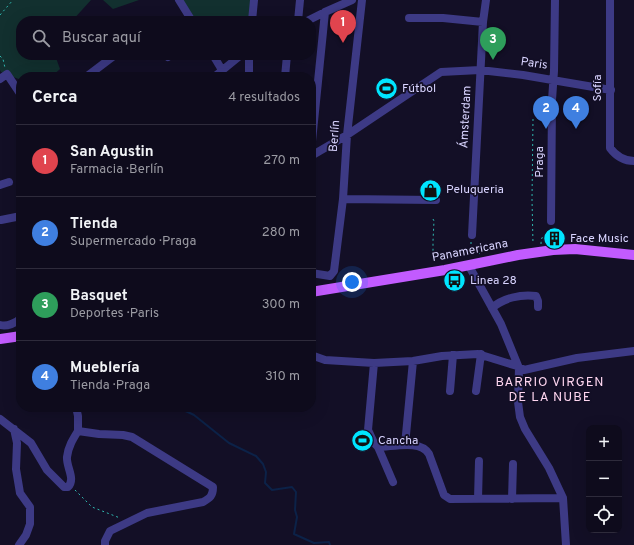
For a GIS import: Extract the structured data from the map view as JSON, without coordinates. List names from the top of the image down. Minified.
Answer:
{"streets":{"main road":["Panamericana"],"street":["Paris","Sofía","Ámsterdam","Berlín","Praga"]},"crossings":[["Paris","Sofía"],["Paris","Ámsterdam"],["Paris","Berlín"],["Paris","Praga"]],"districts":["BARRIO VIRGEN DE LA NUBE"],"places":{"sports":["Fútbol","Cancha"],"shop":["Peluqueria"],"building":["Face Music"],"bus stop":["Linea 28"]},"page":{"pins":["1","3","2","4"],"search":"Buscar aquí","heading":["Cerca","4 resultados"],"list":[{"mark":"1","name":"San Agustin","note":"Farmacia · Berlín","value":"270 m"},{"mark":"2","name":"Tienda","note":"Supermercado · Praga","value":"280 m"},{"mark":"3","name":"Basquet","note":"Deportes · Paris","value":"300 m"},{"mark":"4","name":"Mueblería","note":"Tienda · Praga","value":"310 m"}],"map_buttons":["+","−"]}}
